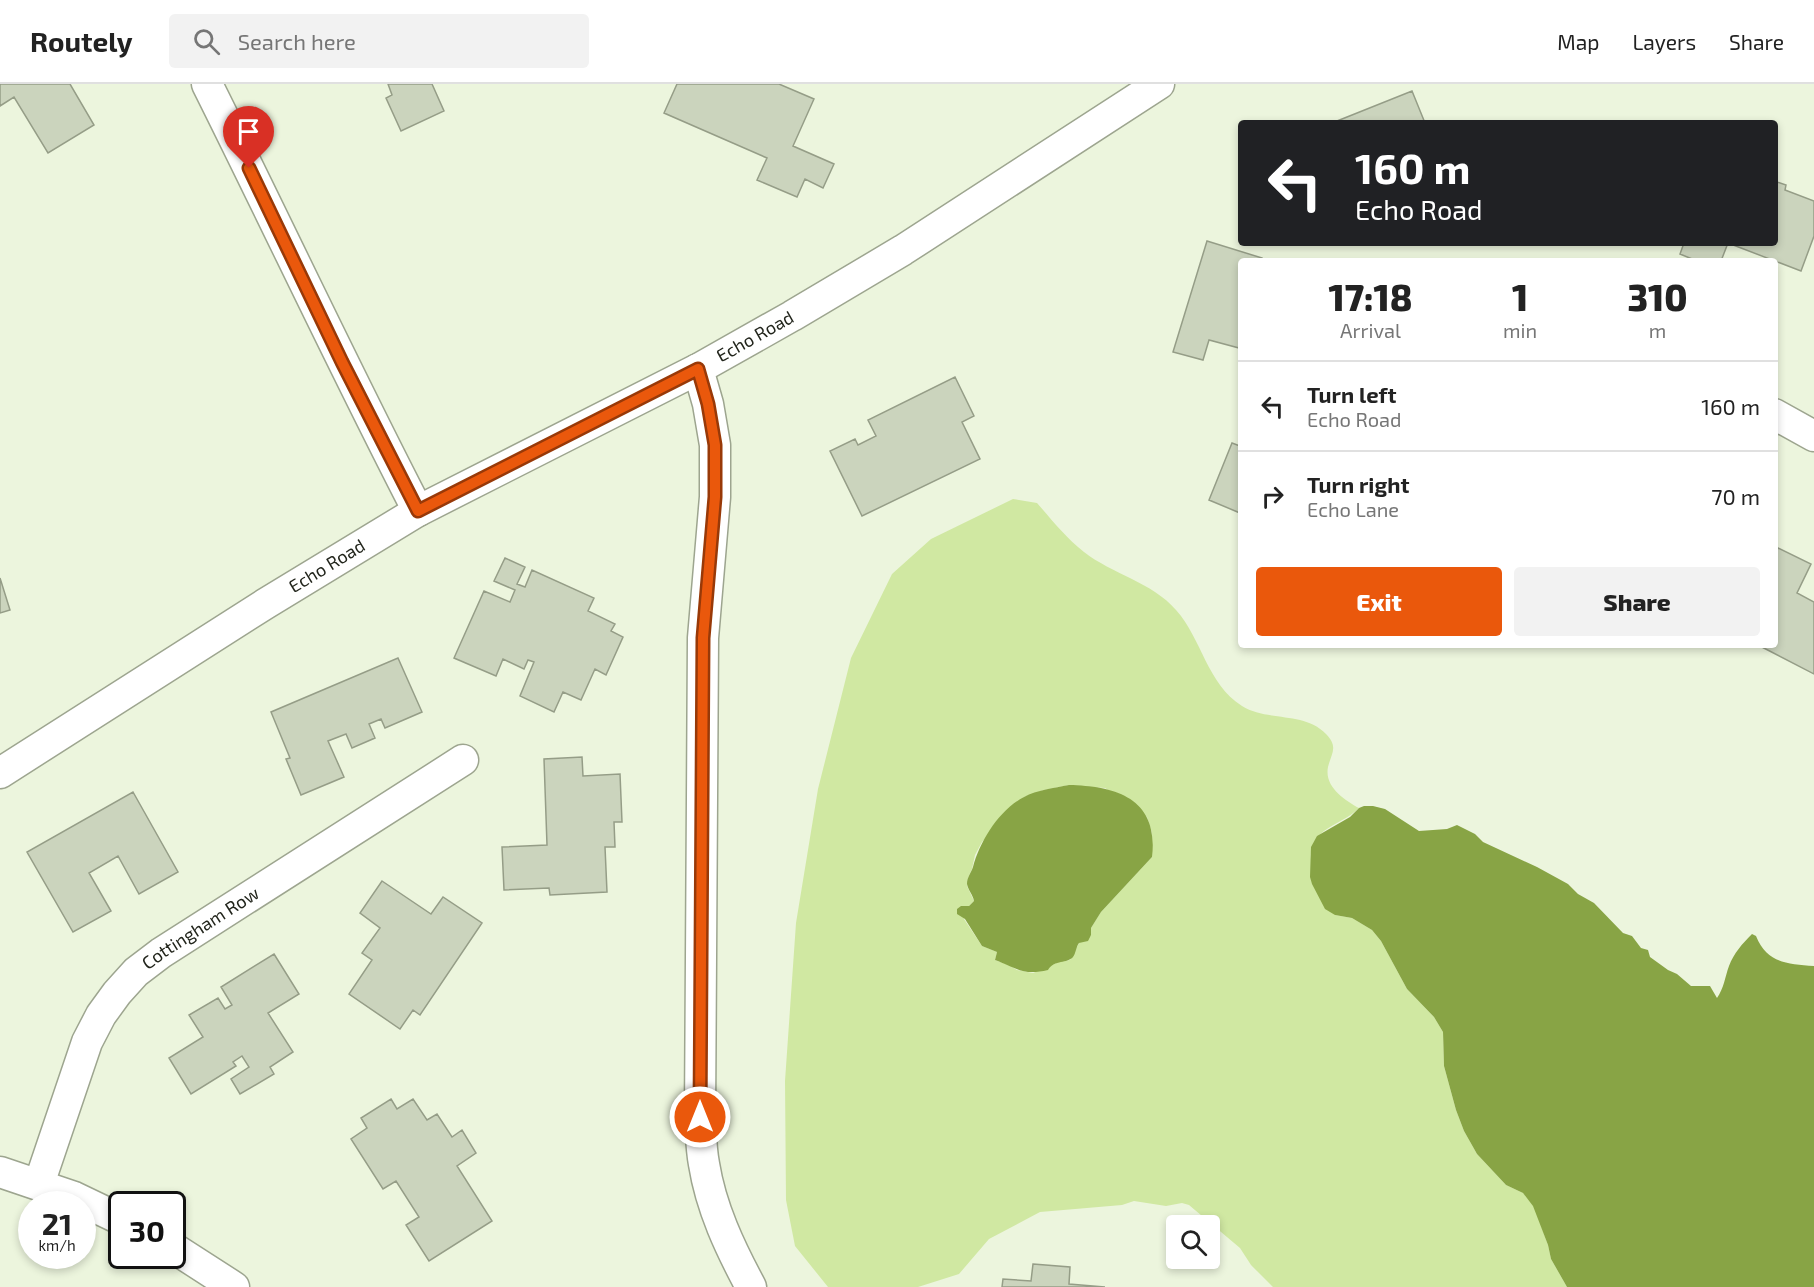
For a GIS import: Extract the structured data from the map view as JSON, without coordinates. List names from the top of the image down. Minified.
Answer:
{"streets":{"street":["Echo Road","Cottingham Row"]},"page":{"header":"Routely","search":"Search here","nav":["Map","Layers","Share"],"turn":["160 m","Echo Road"],"eta":["17:18","Arrival","1","min","310","m"],"list":[{"name":"Turn left","note":"Echo Road","value":"160 m"},{"name":"Turn right","note":"Echo Lane","value":"70 m"}],"buttons":["Exit","Share"],"speed":"21 km/h","limit":"30"}}
